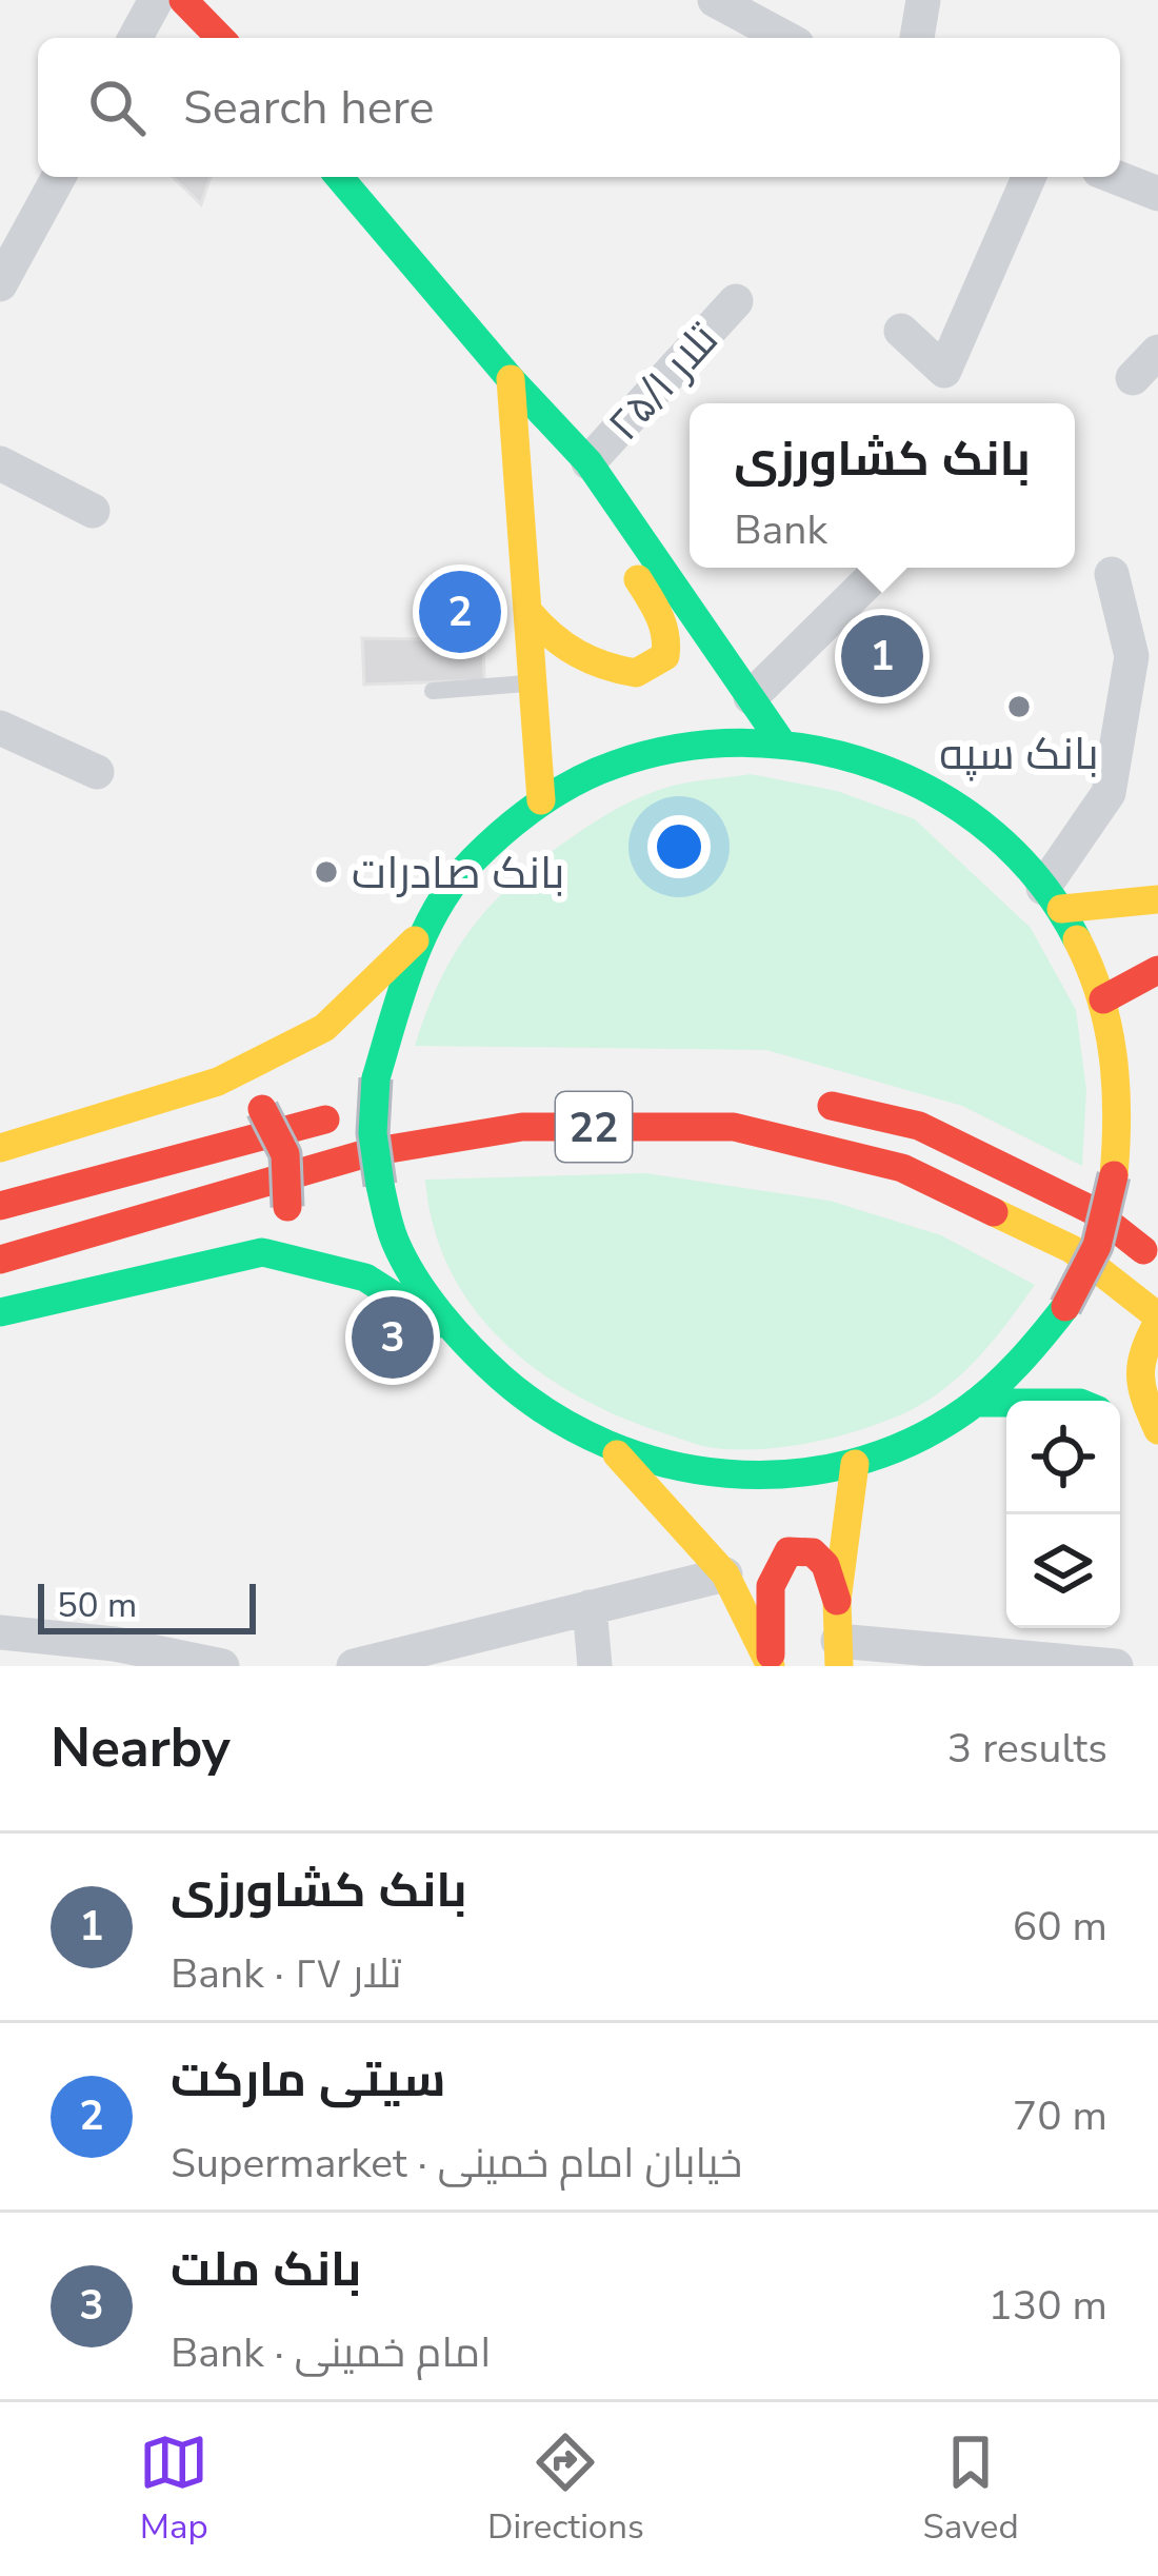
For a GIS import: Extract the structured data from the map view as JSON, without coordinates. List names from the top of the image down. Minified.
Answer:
{"streets":{"main road":["22"],"street":["تلار ۲۵/۱"]},"places":["بانک سپه","بانک صادرات"],"scale_bar":"50 m","page":{"search":"Search here","popup":["بانک کشاورزی","Bank"],"pins":["2","1","3"],"scale":"50 m","heading":["Nearby","3 results"],"list":[{"mark":"1","name":"بانک کشاورزی","note":"Bank · تلار ۲۷","value":"60 m"},{"mark":"2","name":"سیتی مارکت","note":"Supermarket · خیابان امام خمینی","value":"70 m"},{"mark":"3","name":"بانک ملت","note":"Bank · امام خمینی","value":"130 m"}],"nav":["Map","Directions","Saved"]}}
